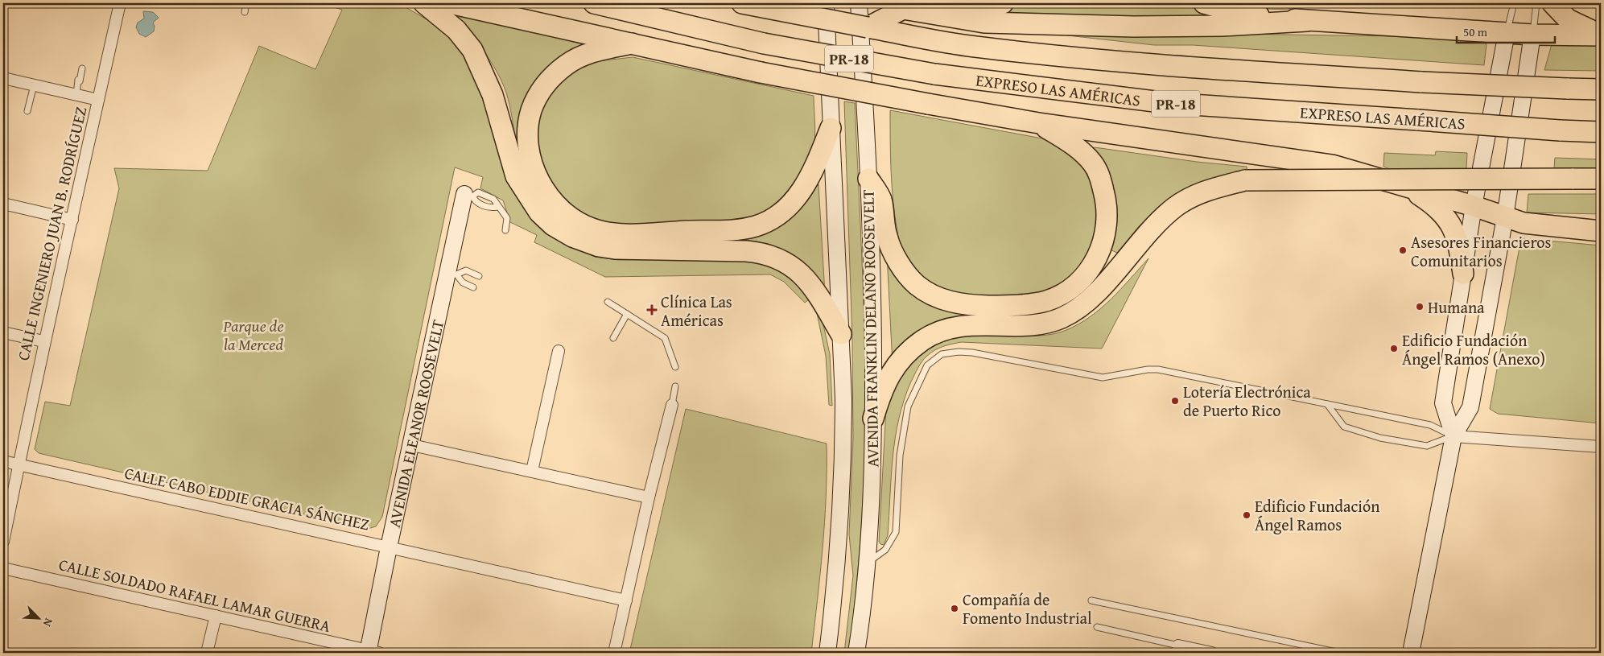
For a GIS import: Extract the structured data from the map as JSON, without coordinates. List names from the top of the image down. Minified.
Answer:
{"streets":{"highway":["PR-18","EXPRESO LAS AMÉRICAS"],"street":["CALLE INGENIERO JUAN B. RODRÍGUEZ","AVENIDA FRANKLIN DELANO ROOSEVELT","AVENIDA ELEANOR ROOSEVELT","CALLE CABO EDDIE GRACIA SÁNCHEZ","CALLE SOLDADO RAFAEL LAMAR GUERRA"]},"crossings":[["CALLE INGENIERO JUAN B. RODRÍGUEZ","CALLE CABO EDDIE GRACIA SÁNCHEZ"],["AVENIDA ELEANOR ROOSEVELT","CALLE CABO EDDIE GRACIA SÁNCHEZ"],["AVENIDA ELEANOR ROOSEVELT","CALLE SOLDADO RAFAEL LAMAR GUERRA"]],"parks":["Parque de la Merced"],"places":{"other":["Asesores Financieros Comunitarios","Humana","Edificio Fundación Ángel Ramos (Anexo)","Lotería Electrónica de Puerto Rico","Edificio Fundación Ángel Ramos","Compañía de Fomento Industrial"],"health":["Clínica Las Américas"]},"scale_bar":"50 m","north":"bottom right"}
